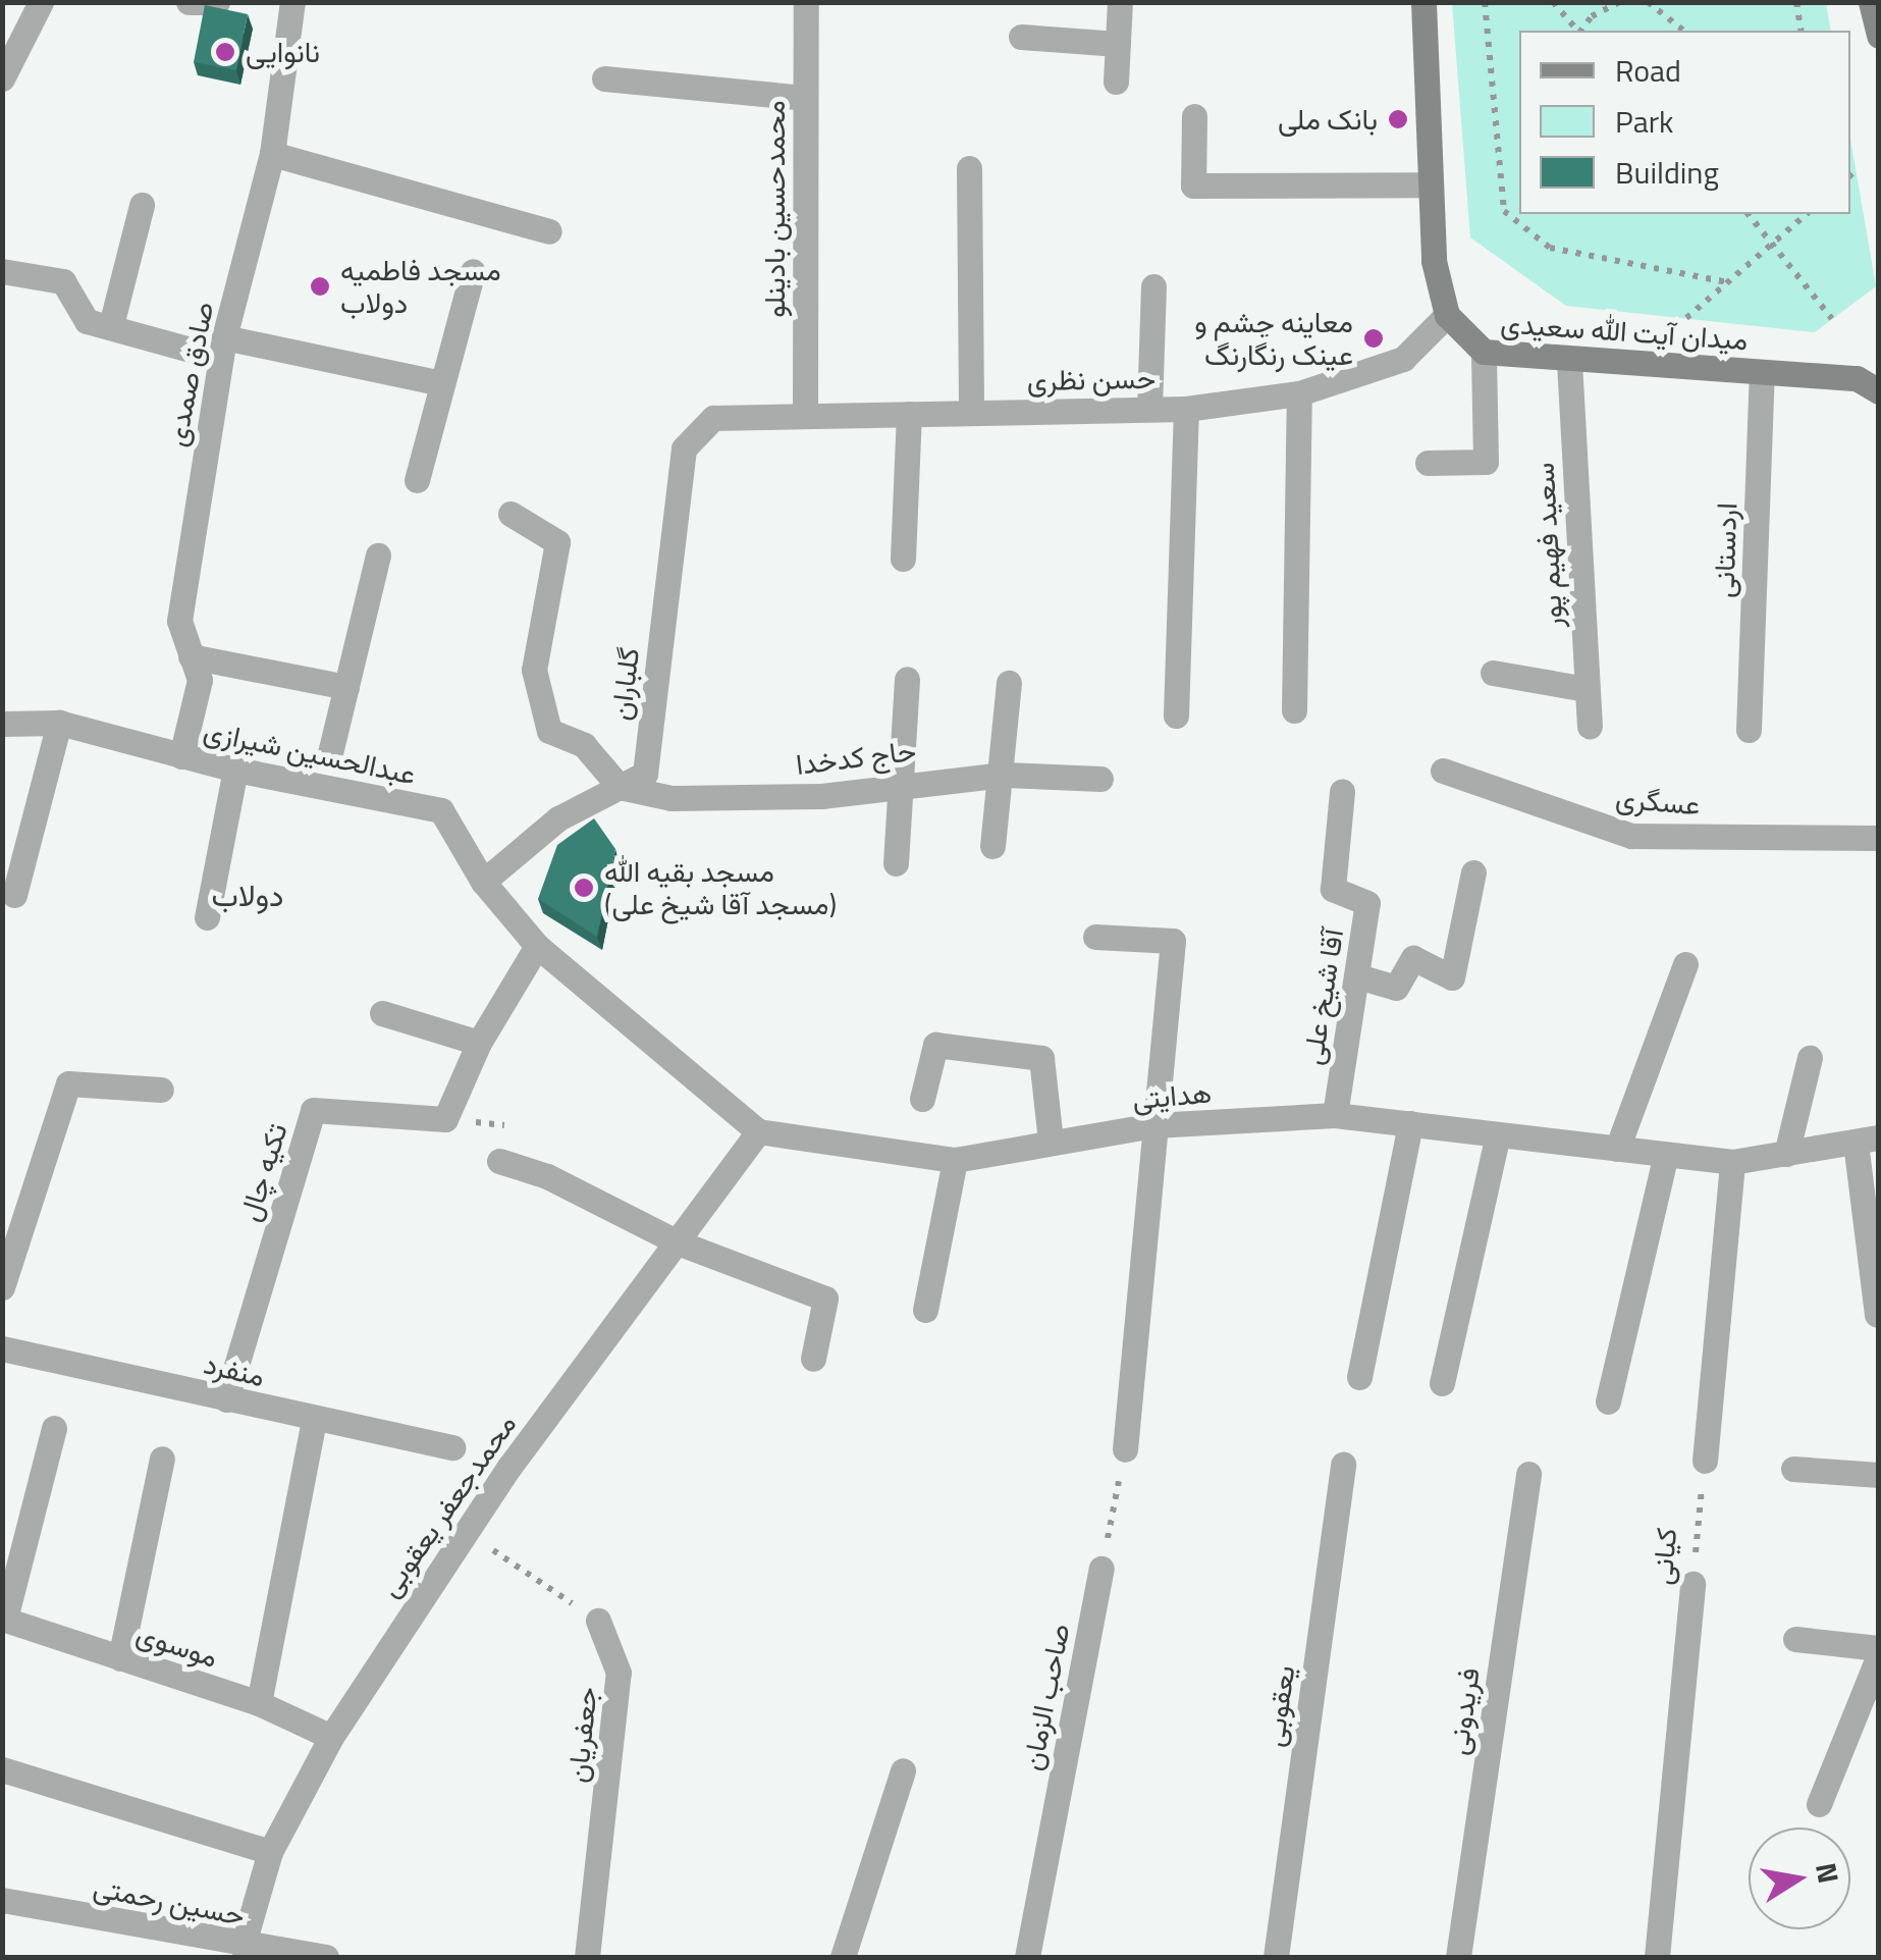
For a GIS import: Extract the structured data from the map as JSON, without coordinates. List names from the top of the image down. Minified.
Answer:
{"streets":{"main road":["میدان آیت الله سعیدی"],"street":["محمدحسین بادینلو","صادق صمدی","حسن نظری","سعید فهیم پور","اردستانی","گلباران","عبدالحسین شیرازی","حاج کدخدا","عسگری","آقا شیخ علی","هدایتی","تکیه چال","منفرد","محمدجعفر یعقوبی","کیانی","موسوی","صاحب الزمان","یعقوبی","فریدونی","جعفریان","حسین رحمتی"]},"crossings":[["محمدحسین بادینلو","حسن نظری"],["میدان آیت الله سعیدی","حسن نظری"],["میدان آیت الله سعیدی","سعید فهیم پور"],["میدان آیت الله سعیدی","اردستانی"],["صادق صمدی","عبدالحسین شیرازی"],["حسن نظری","گلباران"],["گلباران","عبدالحسین شیرازی"],["گلباران","حاج کدخدا"],["عبدالحسین شیرازی","تکیه چال"],["آقا شیخ علی","هدایتی"],["هدایتی","محمدجعفر یعقوبی"],["تکیه چال","منفرد"],["محمدجعفر یعقوبی","موسوی"],["محمدجعفر یعقوبی","حسین رحمتی"]],"districts":["دولاب"],"places":["نانوایی","بانک ملی","مسجد فاطمیه دولاب","معاینه چشم و عینک رنگارنگ","مسجد بقیه الله (مسجد آقا شیخ علی)"],"legend":["Road","Park","Building"],"north":"right"}
